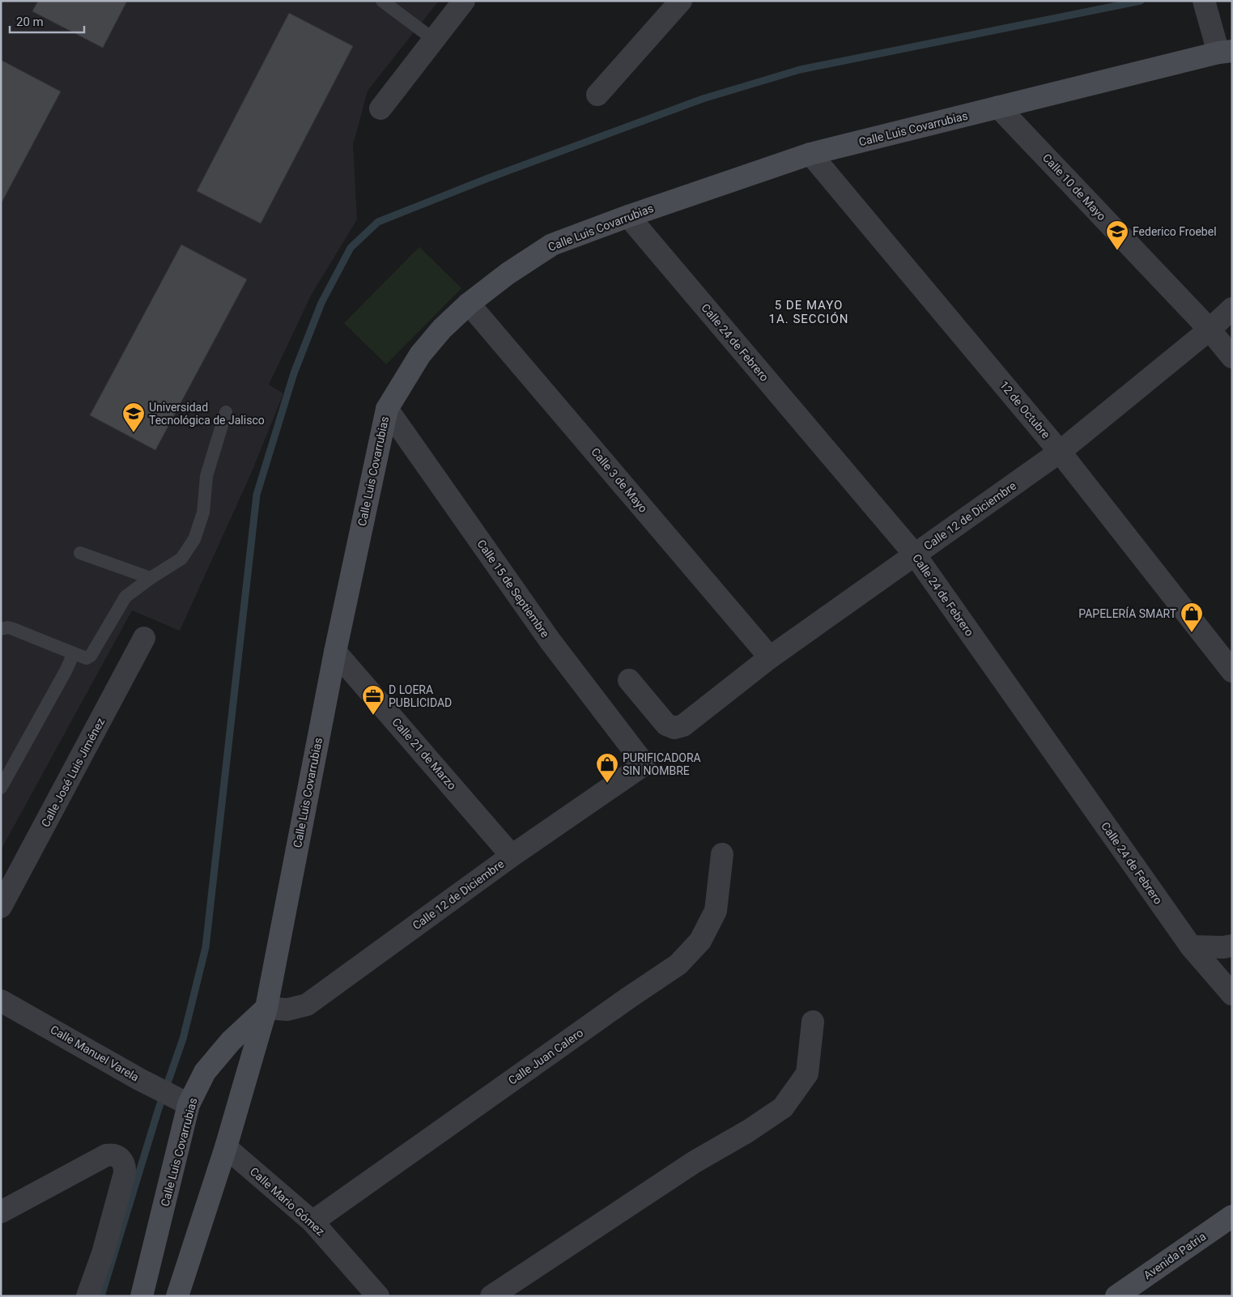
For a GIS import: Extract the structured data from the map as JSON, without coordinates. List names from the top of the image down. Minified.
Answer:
{"streets":{"street":["Calle Luis Covarrubias","Calle 10 de Mayo","Calle 24 de Febrero","12 de Octubre","Calle 3 de Mayo","Calle 12 de Diciembre","Calle 15 de Septiembre","Calle 21 de Marzo","Calle José Luis Jiménez","Calle Manuel Varela","Calle Juan Calero","Calle Mario Gómez","Avenida Patria"]},"crossings":[["Calle Luis Covarrubias","Calle 10 de Mayo"],["Calle Luis Covarrubias","Calle 24 de Febrero"],["Calle Luis Covarrubias","12 de Octubre"],["Calle Luis Covarrubias","Calle 3 de Mayo"],["Calle Luis Covarrubias","Calle 12 de Diciembre"],["Calle Luis Covarrubias","Calle 15 de Septiembre"],["Calle Luis Covarrubias","Calle 21 de Marzo"],["Calle Luis Covarrubias","Calle Manuel Varela"],["Calle Luis Covarrubias","Calle Mario Gómez"],["Calle 10 de Mayo","Calle 12 de Diciembre"],["Calle 24 de Febrero","Calle 12 de Diciembre"],["12 de Octubre","Calle 12 de Diciembre"],["Calle 3 de Mayo","Calle 12 de Diciembre"],["Calle 12 de Diciembre","Calle 15 de Septiembre"],["Calle 12 de Diciembre","Calle 21 de Marzo"],["Calle Juan Calero","Calle Mario Gómez"]],"districts":["5 DE MAYO 1A. SECCIÓN"],"places":{"school or university":["Federico Froebel","Universidad Tecnológica de Jalisco"],"shop":["PAPELERÍA SMART","PURIFICADORA SIN NOMBRE"],"office":["D LOERA PUBLICIDAD"]},"scale_bar":"20 m"}
